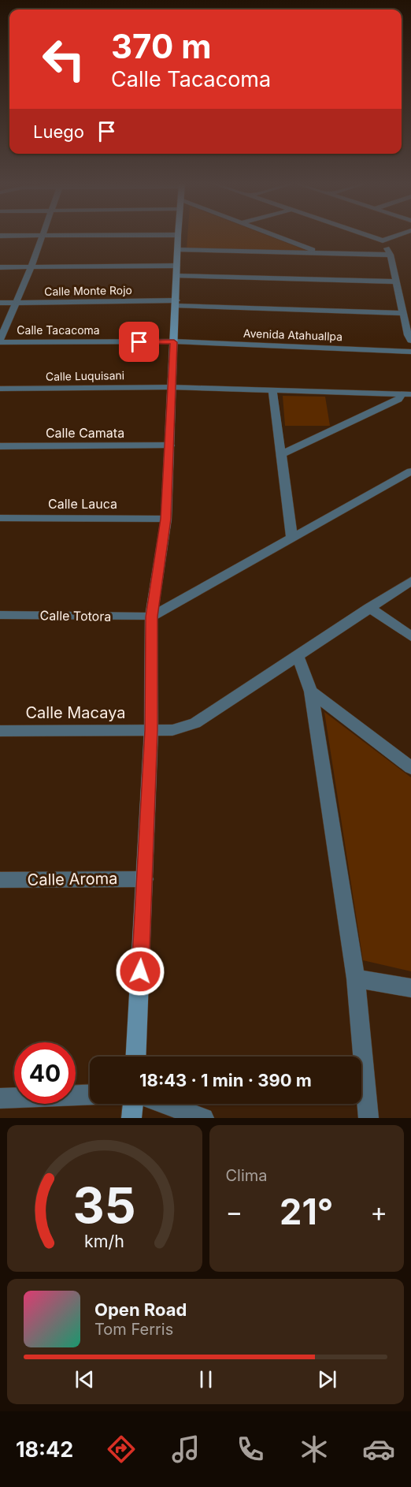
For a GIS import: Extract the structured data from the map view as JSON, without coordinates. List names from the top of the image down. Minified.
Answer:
{"streets":{"street":["Calle Monte Rojo","Calle Tacacoma","Avenida Atahuallpa","Calle Luquisani","Calle Camata","Calle Lauca","Calle Totora","Calle Macaya","Calle Aroma"]},"crossings":[["Calle Tacacoma","Avenida Atahuallpa"]],"page":{"turn":["370 m","Calle Tacacoma"],"then":"Luego","limit":"40","trip":"18:43 · 1 min · 390 m","tile":"Clima","heat":["−","21°","+"],"song":["Open Road","Tom Ferris"],"tabs":"18:42","gauge":["35","km/h"]}}
